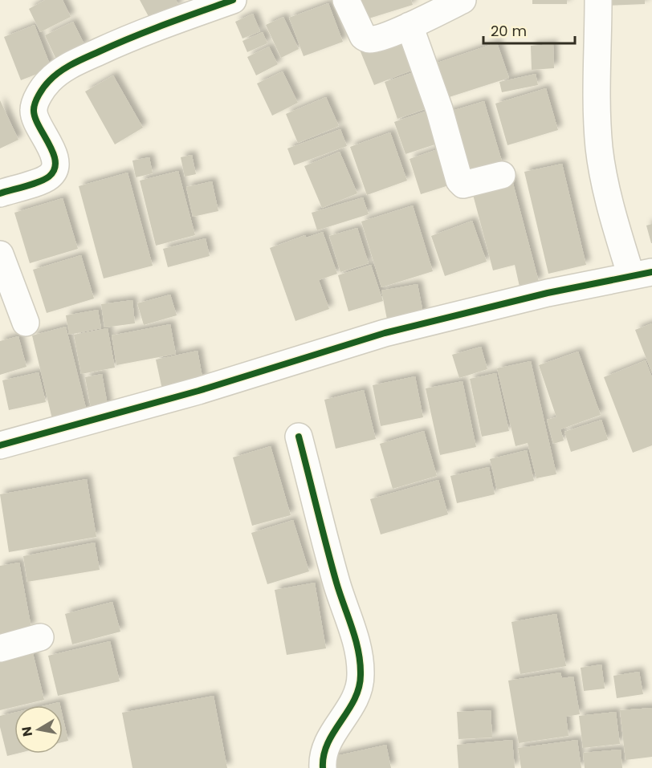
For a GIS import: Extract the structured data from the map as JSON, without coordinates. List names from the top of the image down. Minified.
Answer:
{"scale_bar":"20 m","north":"left"}
